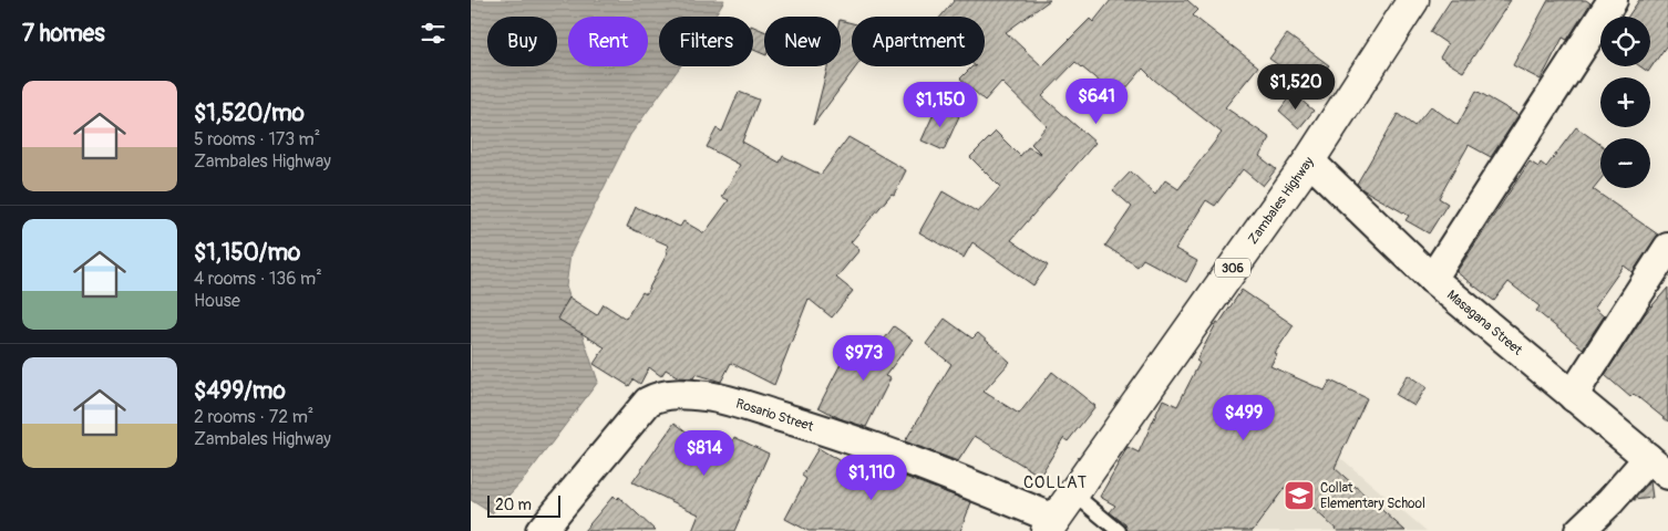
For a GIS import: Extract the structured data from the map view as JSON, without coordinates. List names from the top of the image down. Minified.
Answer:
{"streets":{"main road":["Zambales Highway","306"],"street":["Masagana Street","Rosario Street"]},"crossings":[["Zambales Highway","Masagana Street"],["Zambales Highway","Rosario Street"]],"districts":["COLLAT"],"places":{"school or university":["Collat Elementary School"]},"scale_bar":"20 m","page":{"heading":"7 homes","map_buttons":["+","−"],"chip":["Buy","Rent","Filters","New","Apartment"],"price":["$1,520","$641","$1,150","$973","$499","$814","$1,110"],"list":[{"name":"$1,520/mo","note":"5 rooms · 173 m² · Zambales Highway"},{"name":"$1,150/mo","note":"4 rooms · 136 m² · House"},{"name":"$499/mo","note":"2 rooms · 72 m² · Zambales Highway"}],"scale":"20 m"}}
